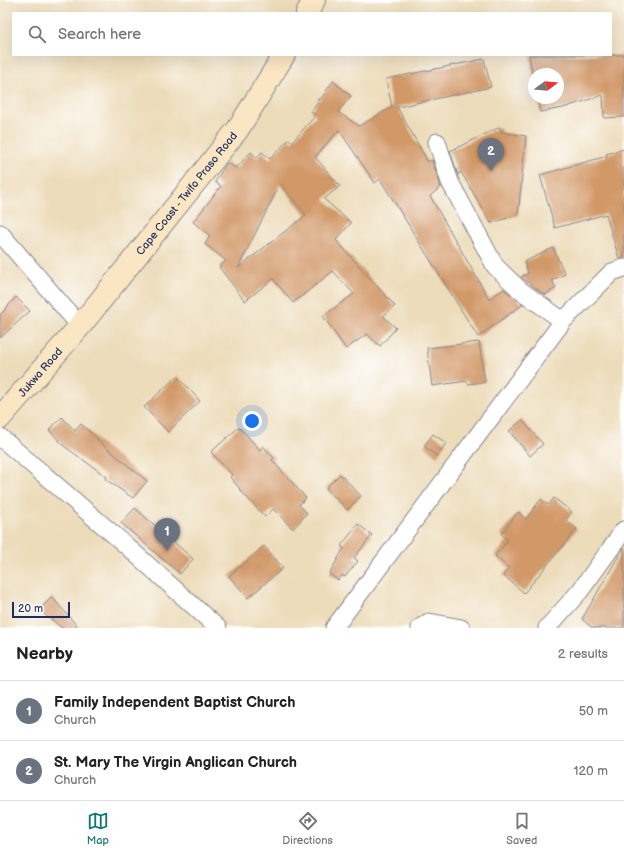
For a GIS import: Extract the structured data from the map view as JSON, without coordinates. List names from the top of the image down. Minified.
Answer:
{"streets":{"main road":["Cape Coast - Twifo Praso Road","Jukwa Road"]},"crossings":[["Cape Coast - Twifo Praso Road","Jukwa Road"]],"scale_bar":"20 m","north":"right","page":{"search":"Search here","pins":["2","1"],"scale":"20 m","heading":["Nearby","2 results"],"list":[{"mark":"1","name":"Family Independent Baptist Church","note":"Church","value":"50 m"},{"mark":"2","name":"St. Mary The Virgin Anglican Church","note":"Church","value":"120 m"}],"nav":["Map","Directions","Saved"]}}
